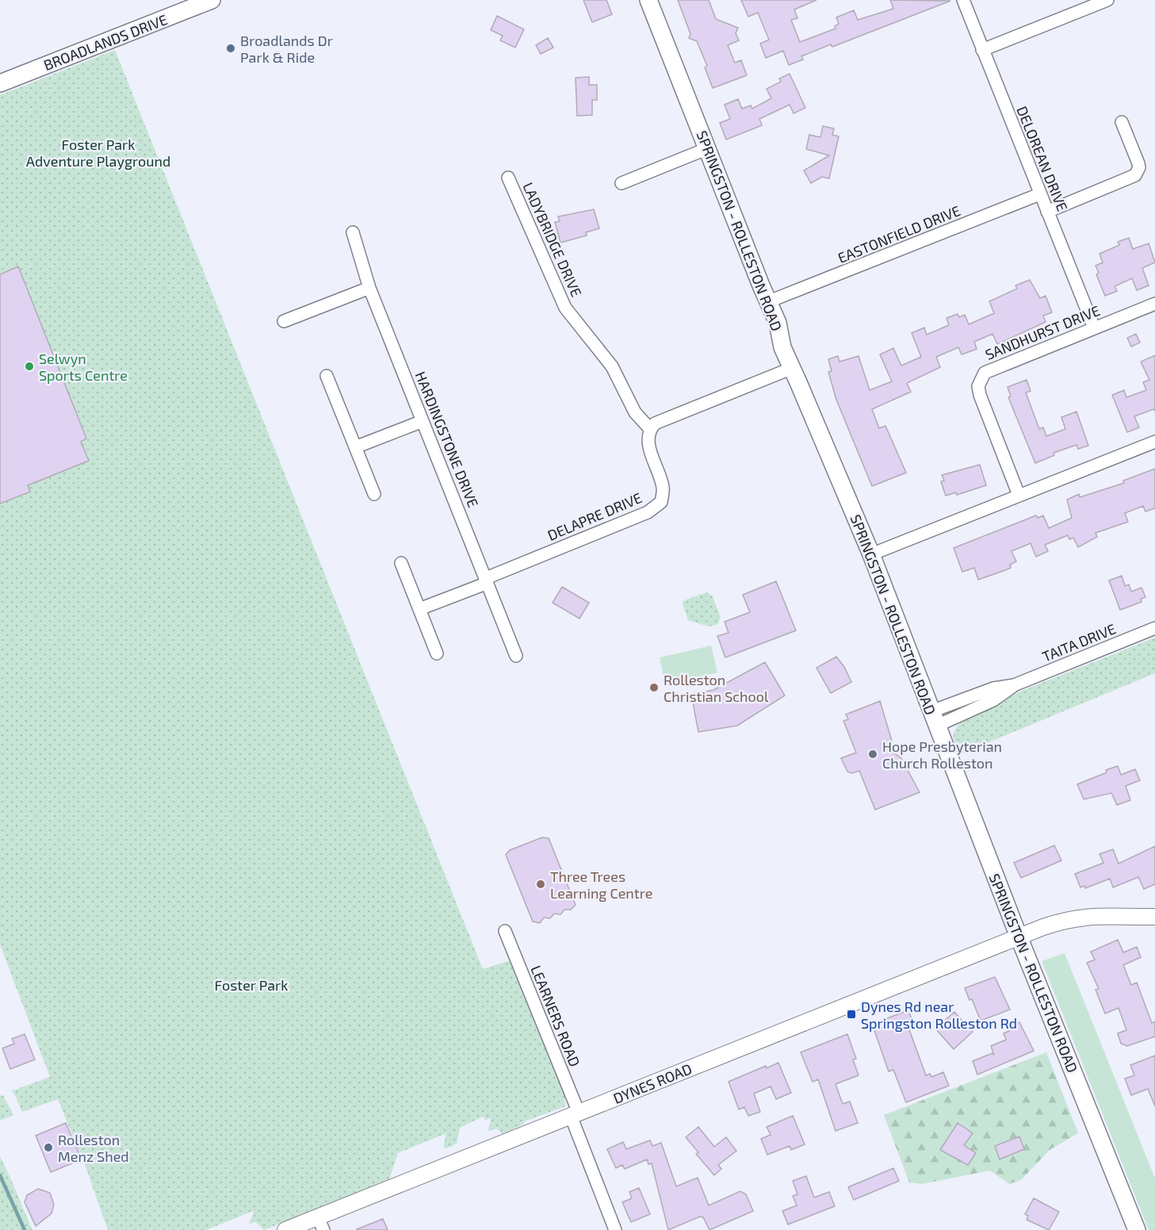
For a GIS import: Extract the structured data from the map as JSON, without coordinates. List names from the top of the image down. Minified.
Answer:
{"streets":{"main road":["BROADLANDS DRIVE","SPRINGSTON - ROLLESTON ROAD"],"street":["DELOREAN DRIVE","EASTONFIELD DRIVE","LADYBRIDGE DRIVE","SANDHURST DRIVE","HARDINGSTONE DRIVE","DELAPRE DRIVE","TAITA DRIVE","LEARNERS ROAD","DYNES ROAD"]},"crossings":[["DELOREAN DRIVE","EASTONFIELD DRIVE"],["DELOREAN DRIVE","SANDHURST DRIVE"],["SPRINGSTON - ROLLESTON ROAD","EASTONFIELD DRIVE"],["SPRINGSTON - ROLLESTON ROAD","TAITA DRIVE"],["SPRINGSTON - ROLLESTON ROAD","DYNES ROAD"],["LADYBRIDGE DRIVE","DELAPRE DRIVE"],["HARDINGSTONE DRIVE","DELAPRE DRIVE"],["LEARNERS ROAD","DYNES ROAD"]],"parks":["Foster Park Adventure Playground","Foster Park"],"places":{"other":["Broadlands Dr Park & Ride","Selwyn Sports Centre","Rolleston Christian School","Hope Presbyterian Church Rolleston","Three Trees Learning Centre","Rolleston Menz Shed"],"transit":["Dynes Rd near Springston Rolleston Rd"]}}
